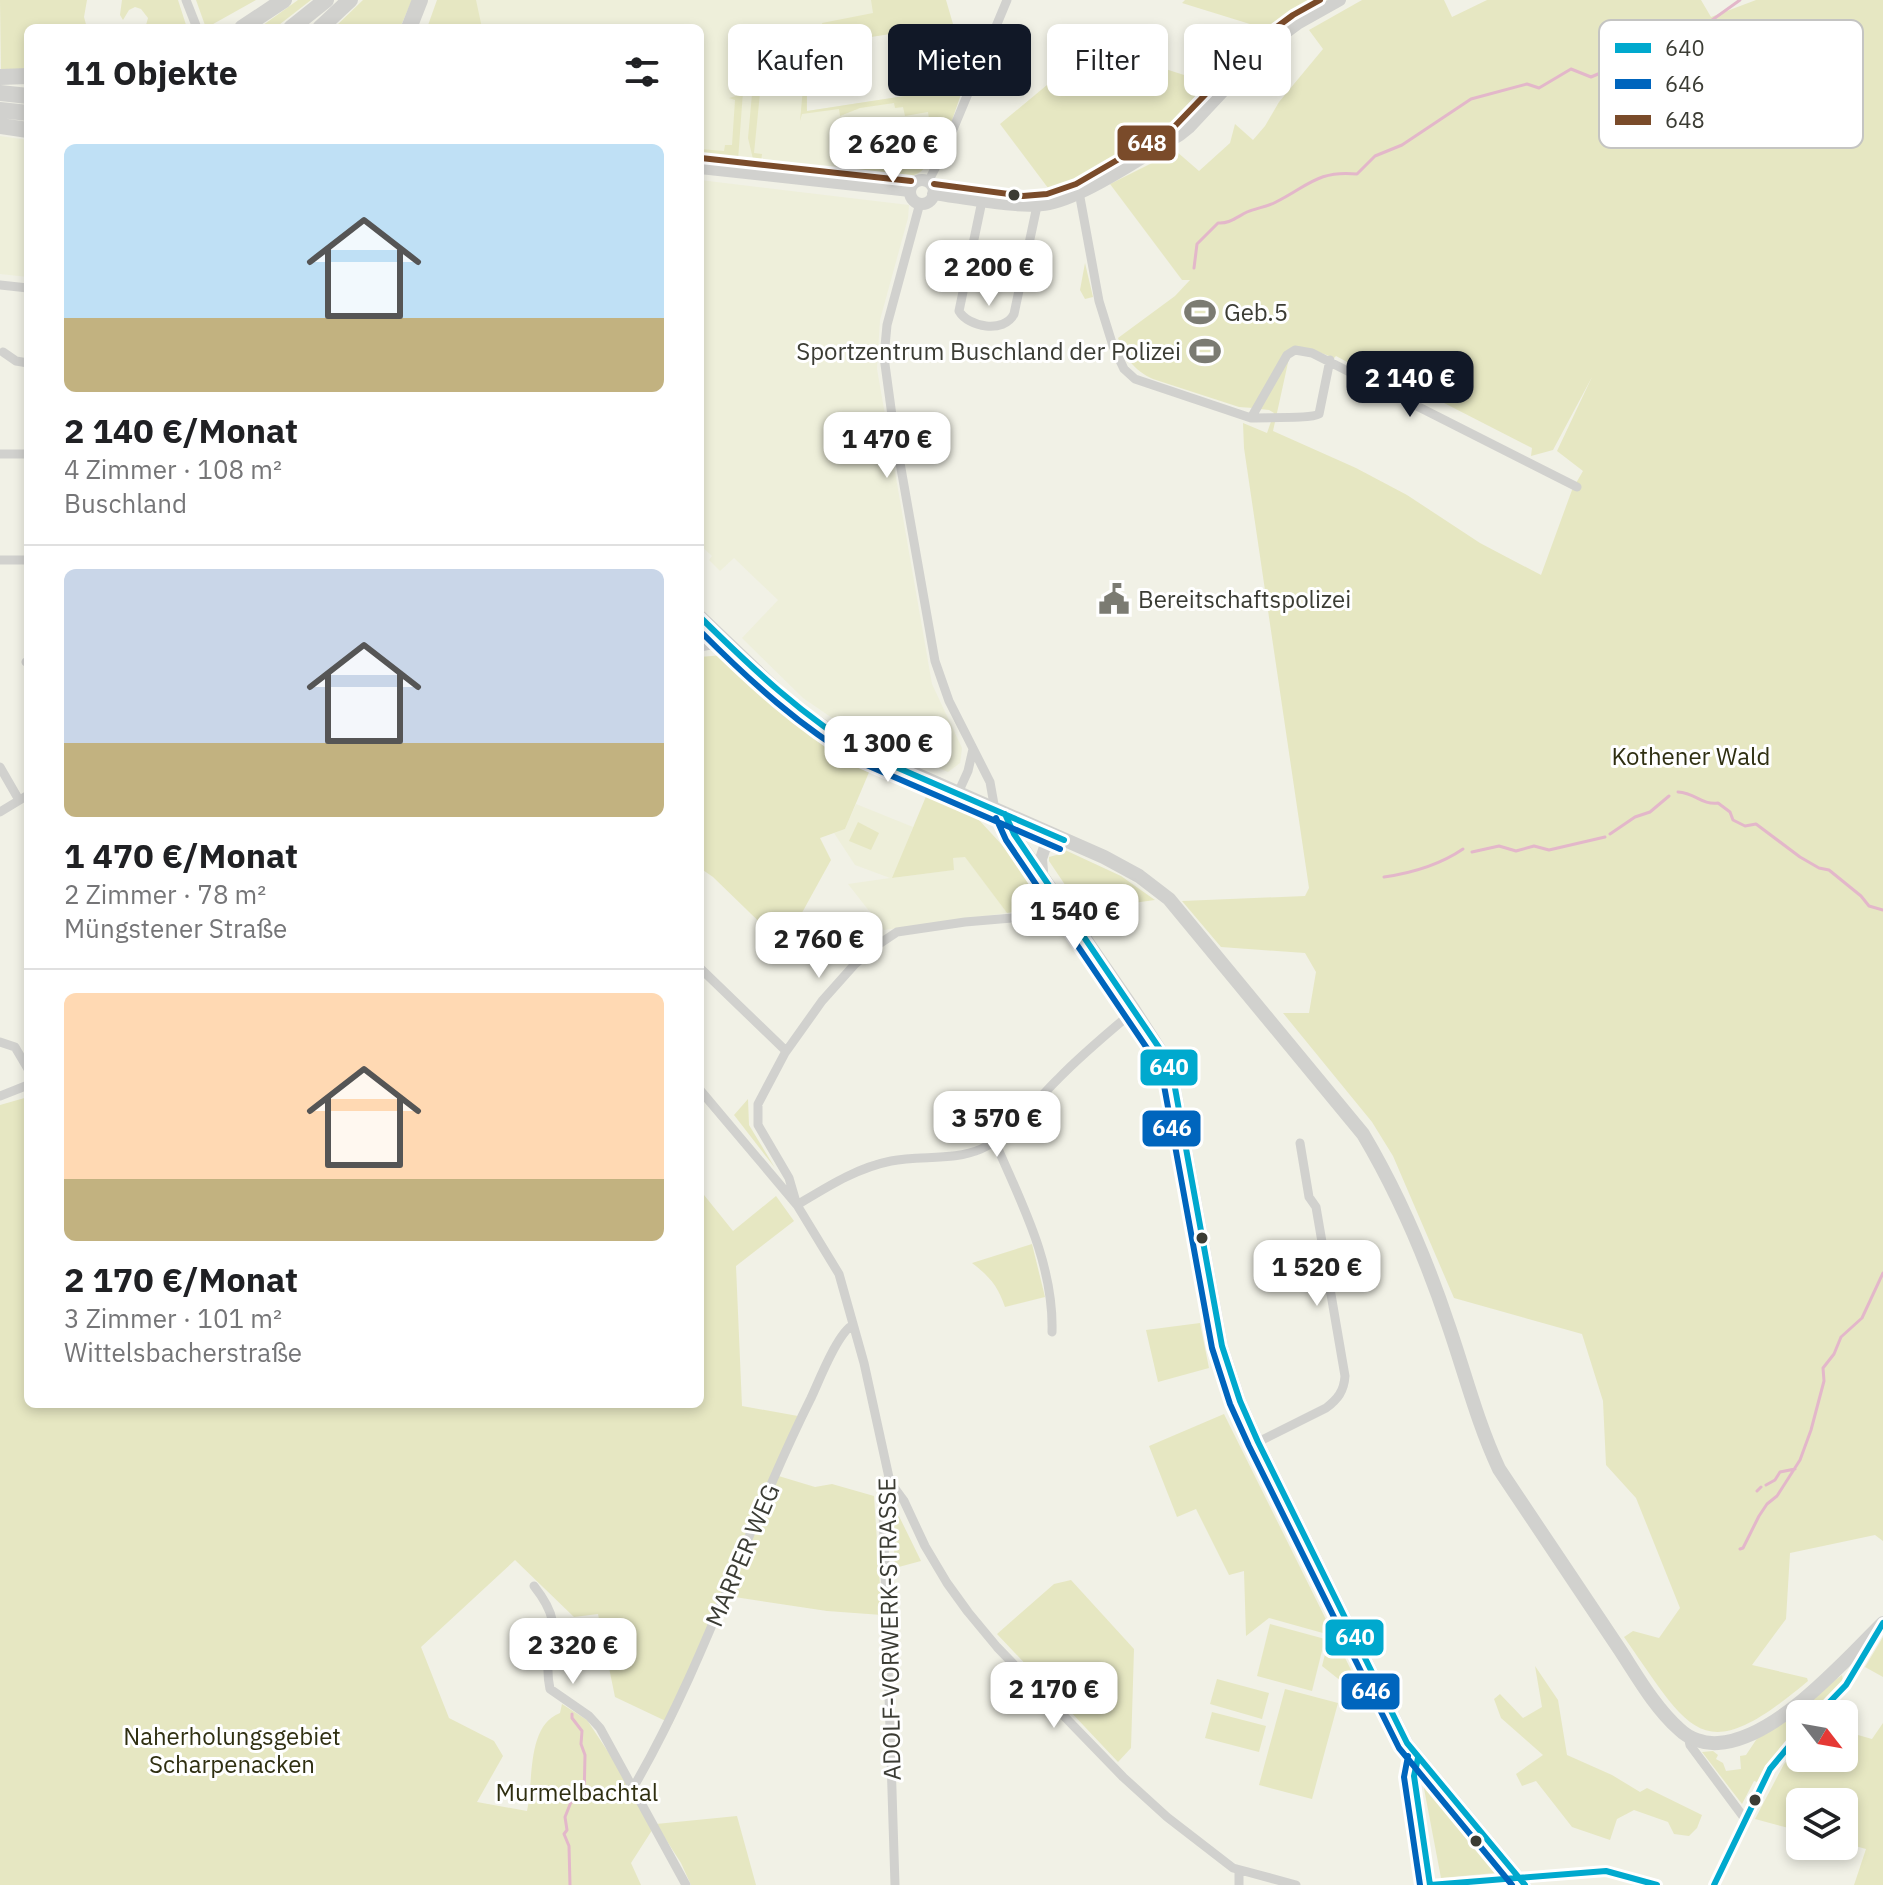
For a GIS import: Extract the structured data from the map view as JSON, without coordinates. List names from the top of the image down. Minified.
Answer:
{"streets":{"street":["MARPER WEG","ADOLF-VORWERK-STRASSE"]},"crossings":[["MARPER WEG","ADOLF-VORWERK-STRASSE"]],"parks":["Kothener Wald","Naherholungsgebiet Scharpenacken","Murmelbachtal"],"places":{"sports":["Geb.5","Sportzentrum Buschland der Polizei"],"public building":["Bereitschaftspolizei"]},"lines":["transit line 648","transit line 640","transit line 646"],"legend":["640","646","648"],"north":"bottom right","page":{"chip":["Kaufen","Mieten","Filter","Neu"],"heading":"11 Objekte","price":["2 620 €","2 200 €","2 140 €","1 470 €","1 300 €","1 540 €","2 760 €","3 570 €","1 520 €","2 320 €","2 170 €"],"list":[{"name":"2 140 €/Monat","note":"4 Zimmer · 108 m² · Buschland"},{"name":"1 470 €/Monat","note":"2 Zimmer · 78 m² · Müngstener Straße"},{"name":"2 170 €/Monat","note":"3 Zimmer · 101 m² · Wittelsbacherstraße"}]}}
